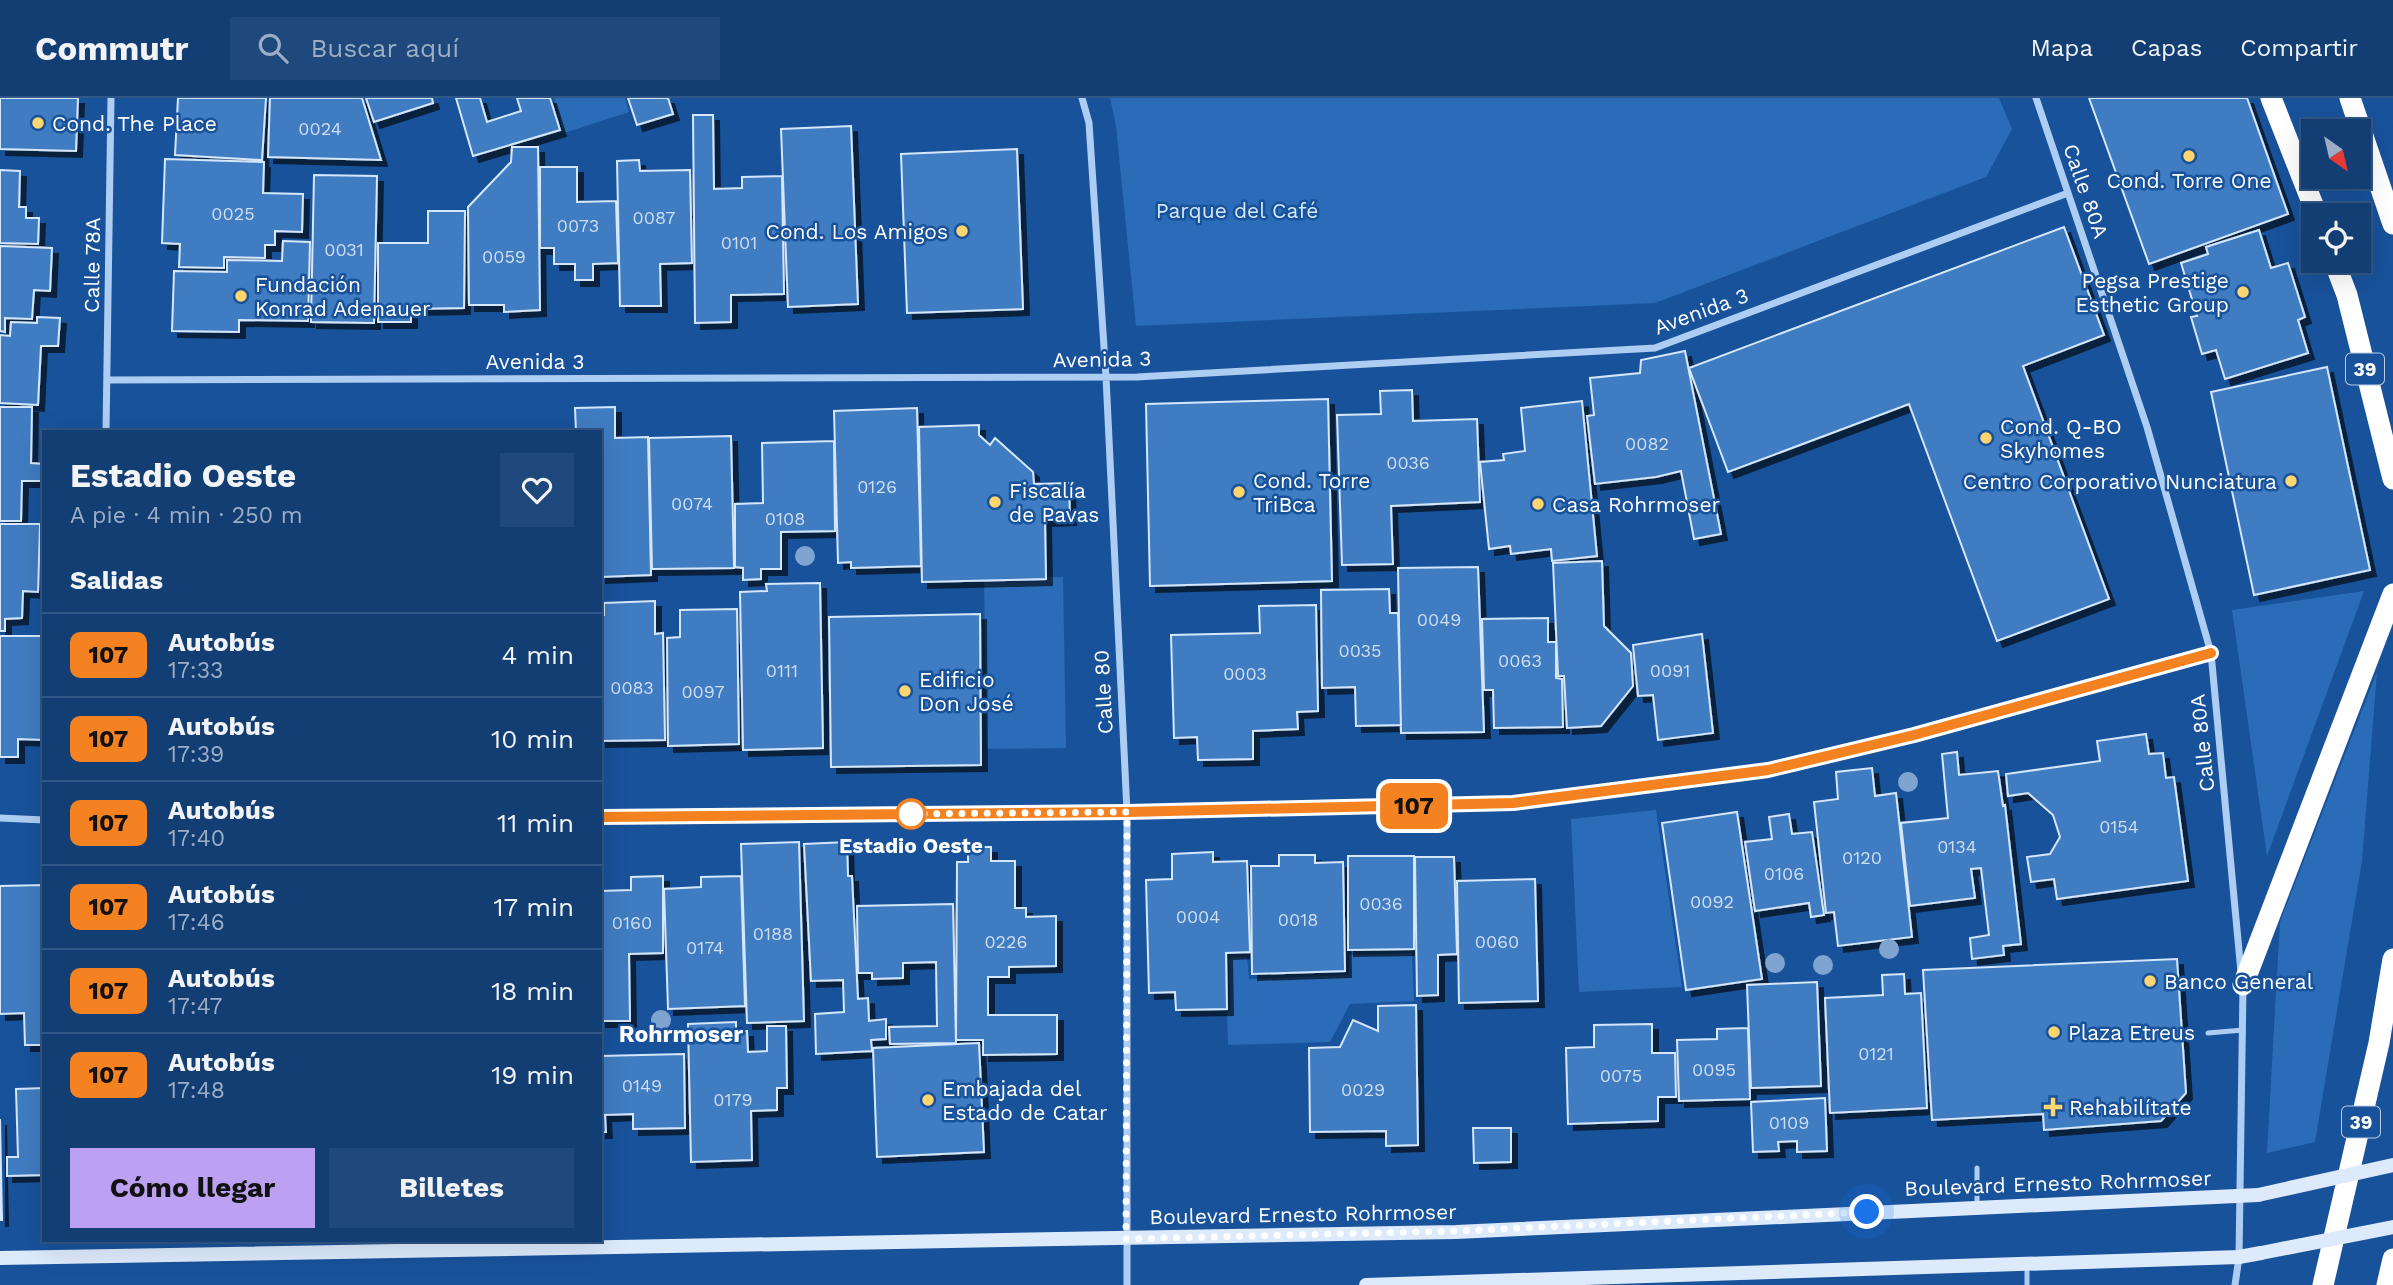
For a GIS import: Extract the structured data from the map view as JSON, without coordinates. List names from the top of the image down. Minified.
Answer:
{"streets":{"highway":["39"],"main road":["Boulevard Ernesto Rohrmoser"],"street":["Calle 80A","Calle 78A","Avenida 3","Calle 80"]},"crossings":[["Calle 80A","Avenida 3"],["Calle 80A","Boulevard Ernesto Rohrmoser"],["Calle 78A","Avenida 3"],["Avenida 3","Calle 80"],["Calle 80","Boulevard Ernesto Rohrmoser"]],"districts":["Rohrmoser"],"parks":["Parque del Café"],"places":{"other":["Cond. The Place","Cond. Torre One","Cond. Los Amigos","Pegsa Prestige Esthetic Group","Fundación Konrad Adenauer","Cond. Q-BO Skyhomes","Centro Corporativo Nunciatura","Cond. Torre TriBca","Fiscalía de Pavas","Casa Rohrmoser","Edificio Don José","Estadio Oeste","Banco General","Plaza Etreus","Embajada del Estado de Catar"],"health":["Rehabilítate"]},"lines":["bus line 107"],"house_numbers":["0024","0025","0087","0073","0101","0031","0059","0082","0036","0126","0074","0108","0049","0035","0063","0111","0091","0003","0083","0097","0154","0134","0120","0106","0092","0036","0004","0018","0160","0188","0226","0060","0174","0121","0095","0075","0149","0029","0179","0109"],"north":"bottom right","page":{"header":"Commutr","search":"Buscar aquí","nav":["Mapa","Capas","Compartir"],"on_map":"107","heading":[["Estadio Oeste","A pie · 4 min · 250 m"],"Salidas"],"list":[{"mark":"107","name":"Autobús","note":"17:33","value":"4 min"},{"mark":"107","name":"Autobús","note":"17:39","value":"10 min"},{"mark":"107","name":"Autobús","note":"17:40","value":"11 min"},{"mark":"107","name":"Autobús","note":"17:46","value":"17 min"},{"mark":"107","name":"Autobús","note":"17:47","value":"18 min"},{"mark":"107","name":"Autobús","note":"17:48","value":"19 min"}],"buttons":["Cómo llegar","Billetes"]}}
